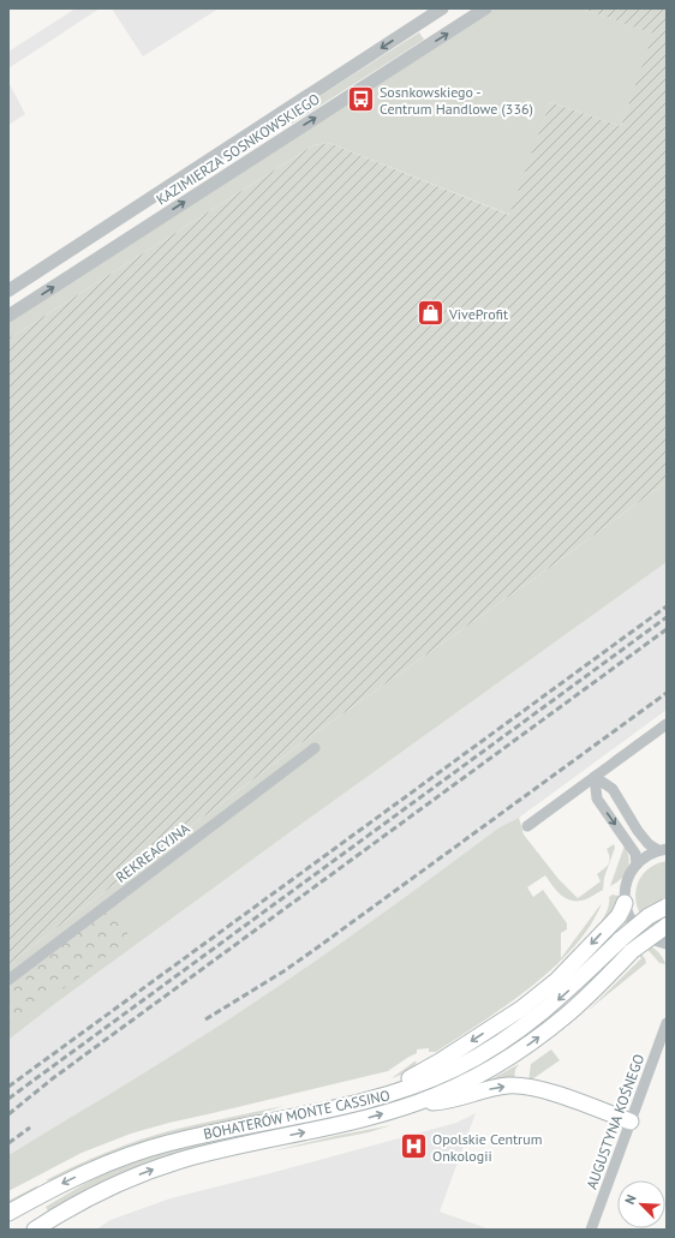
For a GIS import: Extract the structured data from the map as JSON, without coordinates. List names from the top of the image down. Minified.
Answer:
{"streets":{"main road":["BOHATERÓW MONTE CASSINO"],"street":["KAZIMIERZA SOSNKOWSKIEGO","REKREACYJNA","AUGUSTYNA KOŚNEGO"]},"places":{"bus stop":["Sosnkowskiego - Centrum Handlowe (336)"],"shop":["ViveProfit"],"hospital":["Opolskie Centrum Onkologii"]},"north":"top left"}
